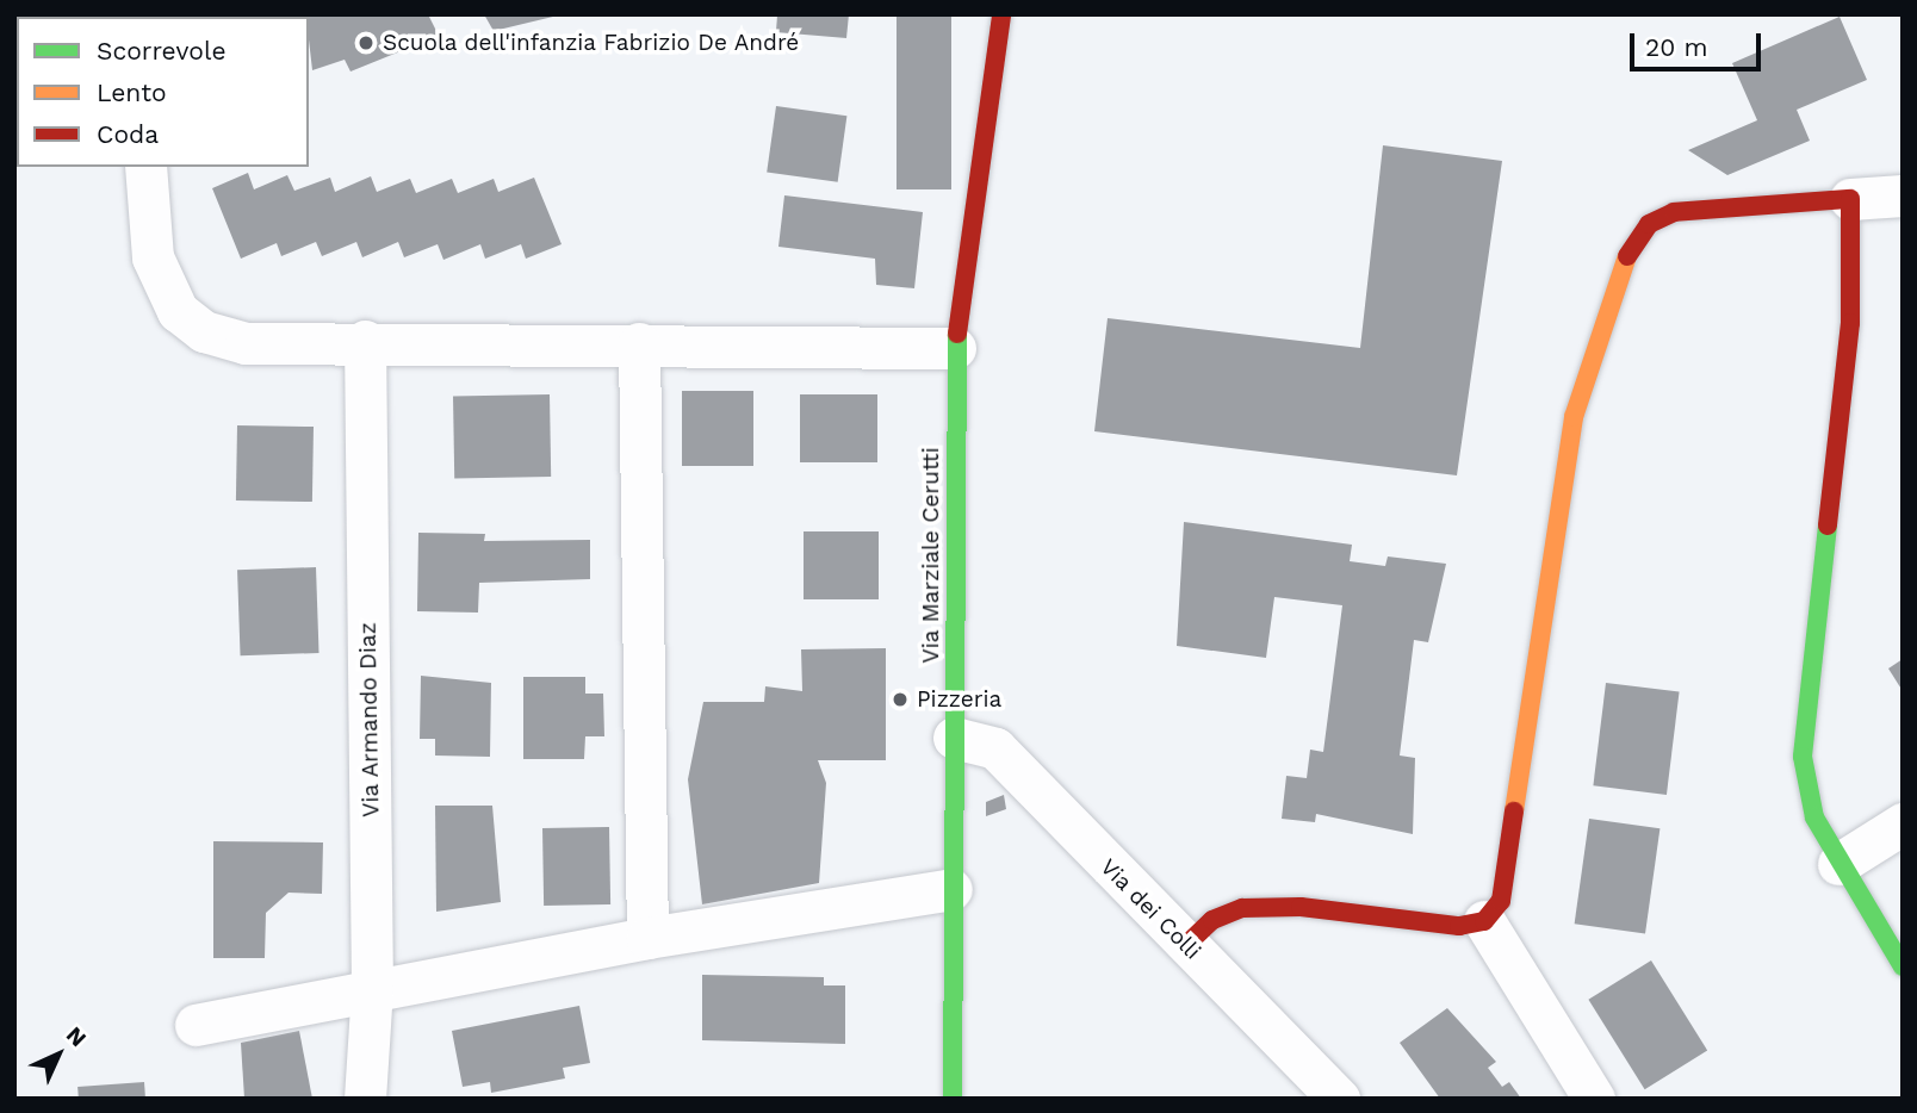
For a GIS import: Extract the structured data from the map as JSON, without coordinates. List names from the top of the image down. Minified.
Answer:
{"streets":{"street":["Via Marziale Cerutti","Via Armando Diaz","Via dei Colli"]},"crossings":[["Via Marziale Cerutti","Via dei Colli"]],"places":["Scuola dell'infanzia Fabrizio De André","Pizzeria"],"legend":["Scorrevole","Lento","Coda"],"scale_bar":"20 m","north":"top right"}
